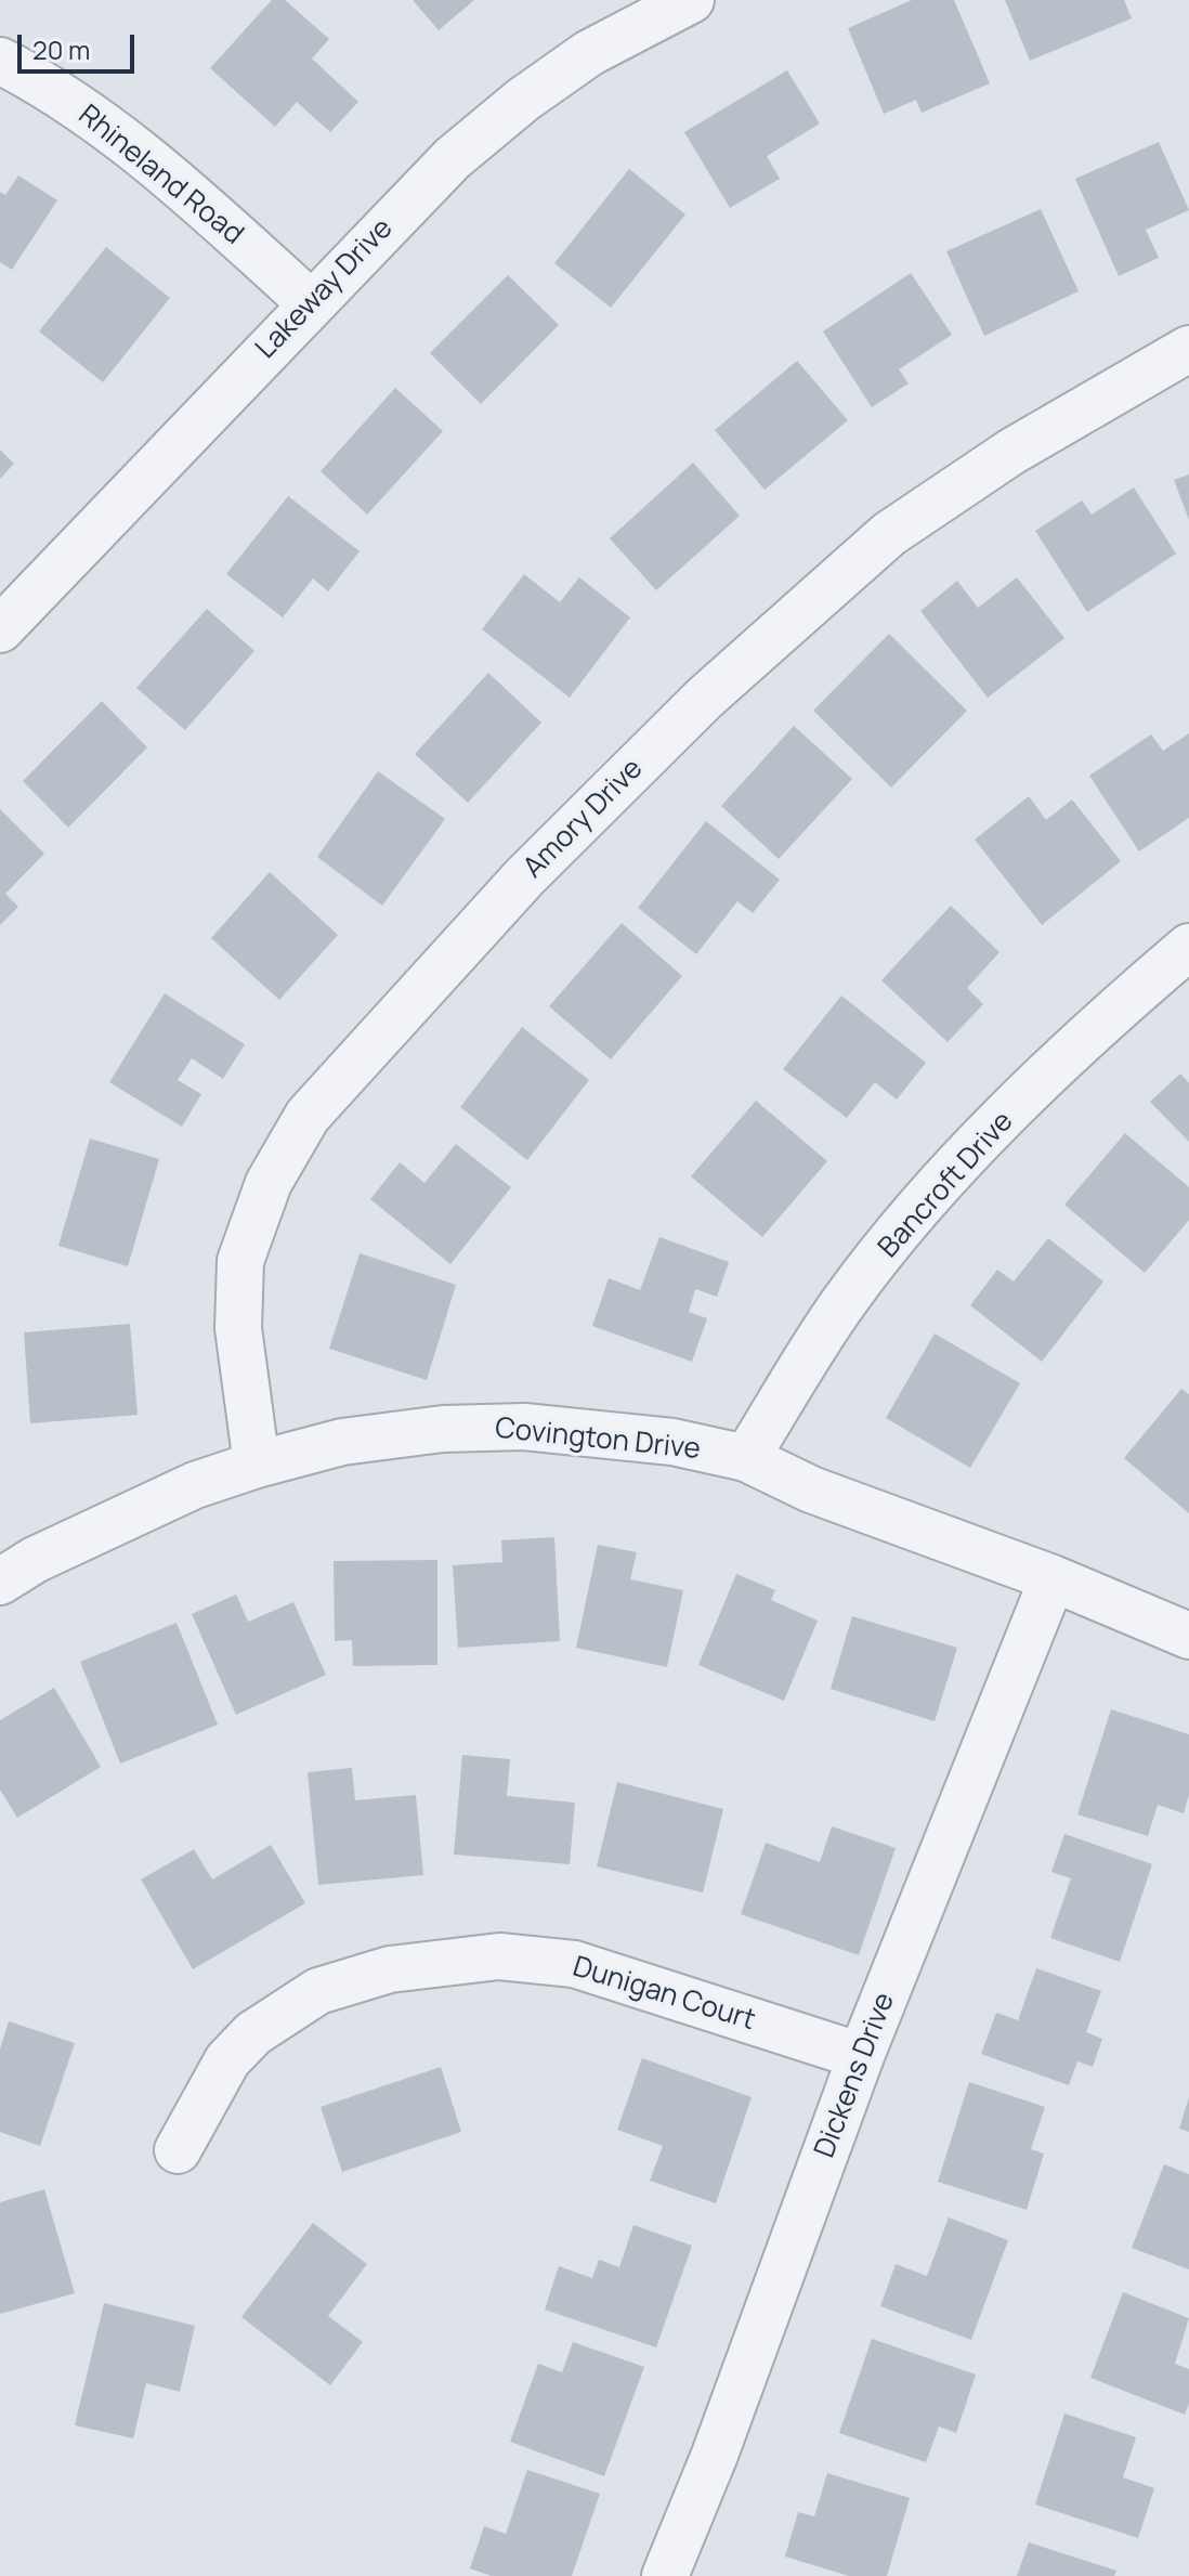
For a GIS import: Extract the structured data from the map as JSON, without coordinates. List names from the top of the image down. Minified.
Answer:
{"streets":{"street":["Rhineland Road","Lakeway Drive","Amory Drive","Bancroft Drive","Covington Drive","Dunigan Court","Dickens Drive"]},"crossings":[["Rhineland Road","Lakeway Drive"],["Amory Drive","Covington Drive"],["Bancroft Drive","Covington Drive"],["Covington Drive","Dickens Drive"],["Dunigan Court","Dickens Drive"]],"scale_bar":"20 m"}
